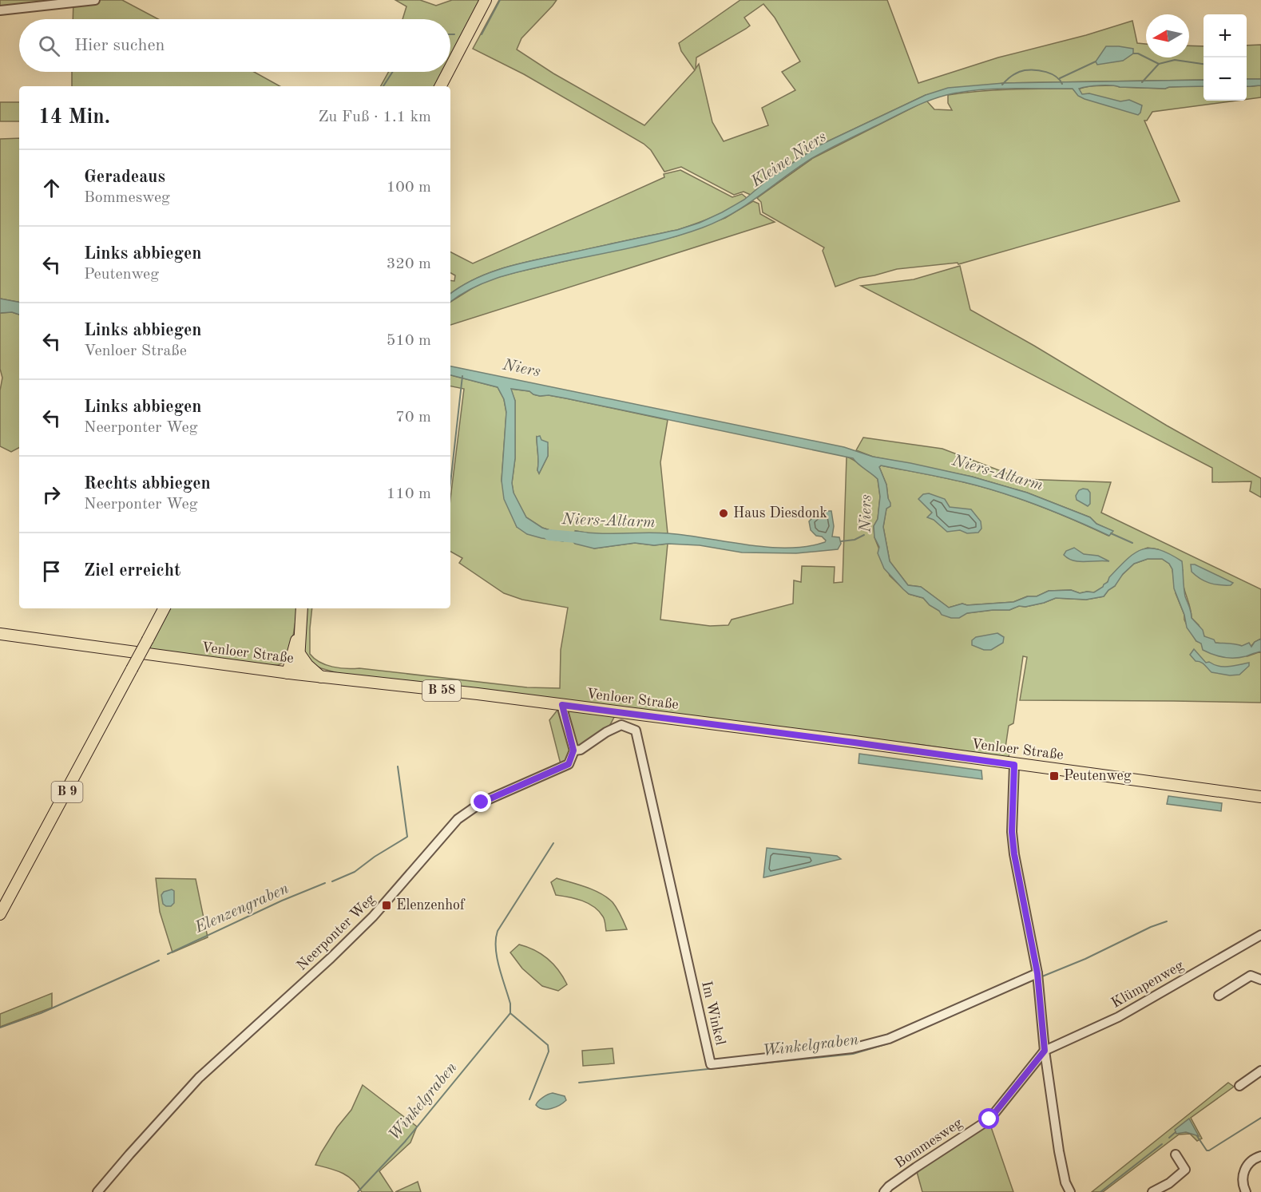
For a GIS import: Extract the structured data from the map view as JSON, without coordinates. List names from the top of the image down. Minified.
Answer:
{"streets":{"main road":["Venloer Straße","B 58","B 9"],"street":["Neerponter Weg","Klümpenweg","Im Winkel","Bommesweg"]},"crossings":[["Neerponter Weg","Im Winkel"],["Klümpenweg","Bommesweg"]],"water":["Kleine Niers","Niers","Niers-Altarm","Elenzengraben","Winkelgraben"],"places":{"other":["Haus Diesdonk"],"transit":["Peutenweg","Elenzenhof"]},"north":"left","page":{"map_buttons":["+","−"],"search":"Hier suchen","heading":["14 Min.","Zu Fuß · 1.1 km"],"list":[["Geradeaus","Bommesweg","100 m"],["Links abbiegen","Peutenweg","320 m"],["Links abbiegen","Venloer Straße","510 m"],["Links abbiegen","Neerponter Weg","70 m"],["Rechts abbiegen","Neerponter Weg","110 m"],"Ziel erreicht"]}}
